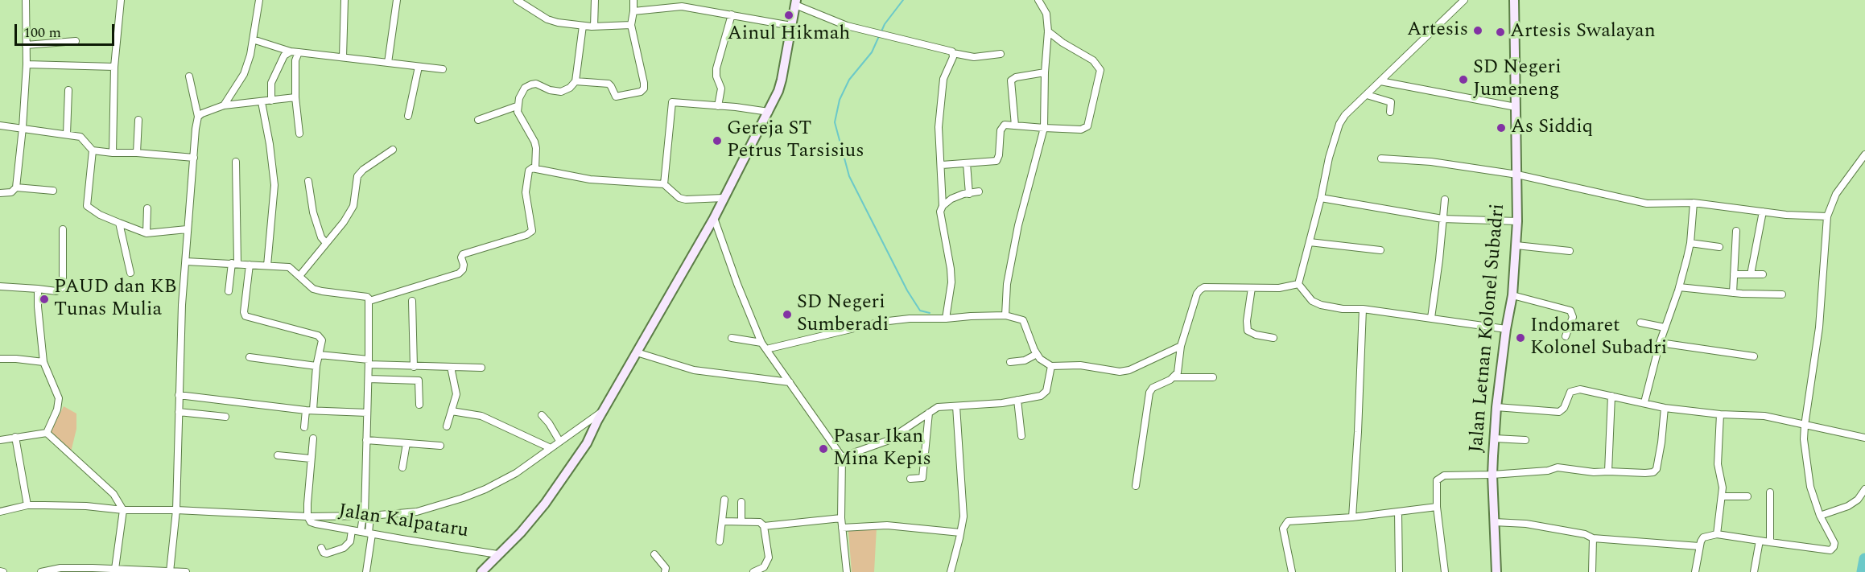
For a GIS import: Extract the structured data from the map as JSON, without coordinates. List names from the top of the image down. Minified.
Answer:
{"streets":{"main road":["Jalan Letnan Kolonel Subadri"],"street":["Jalan Kalpataru"]},"places":["Ainul Hikmah","Artesis","Artesis Swalayan","SD Negeri Jumeneng","As Siddiq","Gereja ST Petrus Tarsisius","PAUD dan KB Tunas Mulia","SD Negeri Sumberadi","Indomaret Kolonel Subadri","Pasar Ikan Mina Kepis"],"scale_bar":"100 m"}
